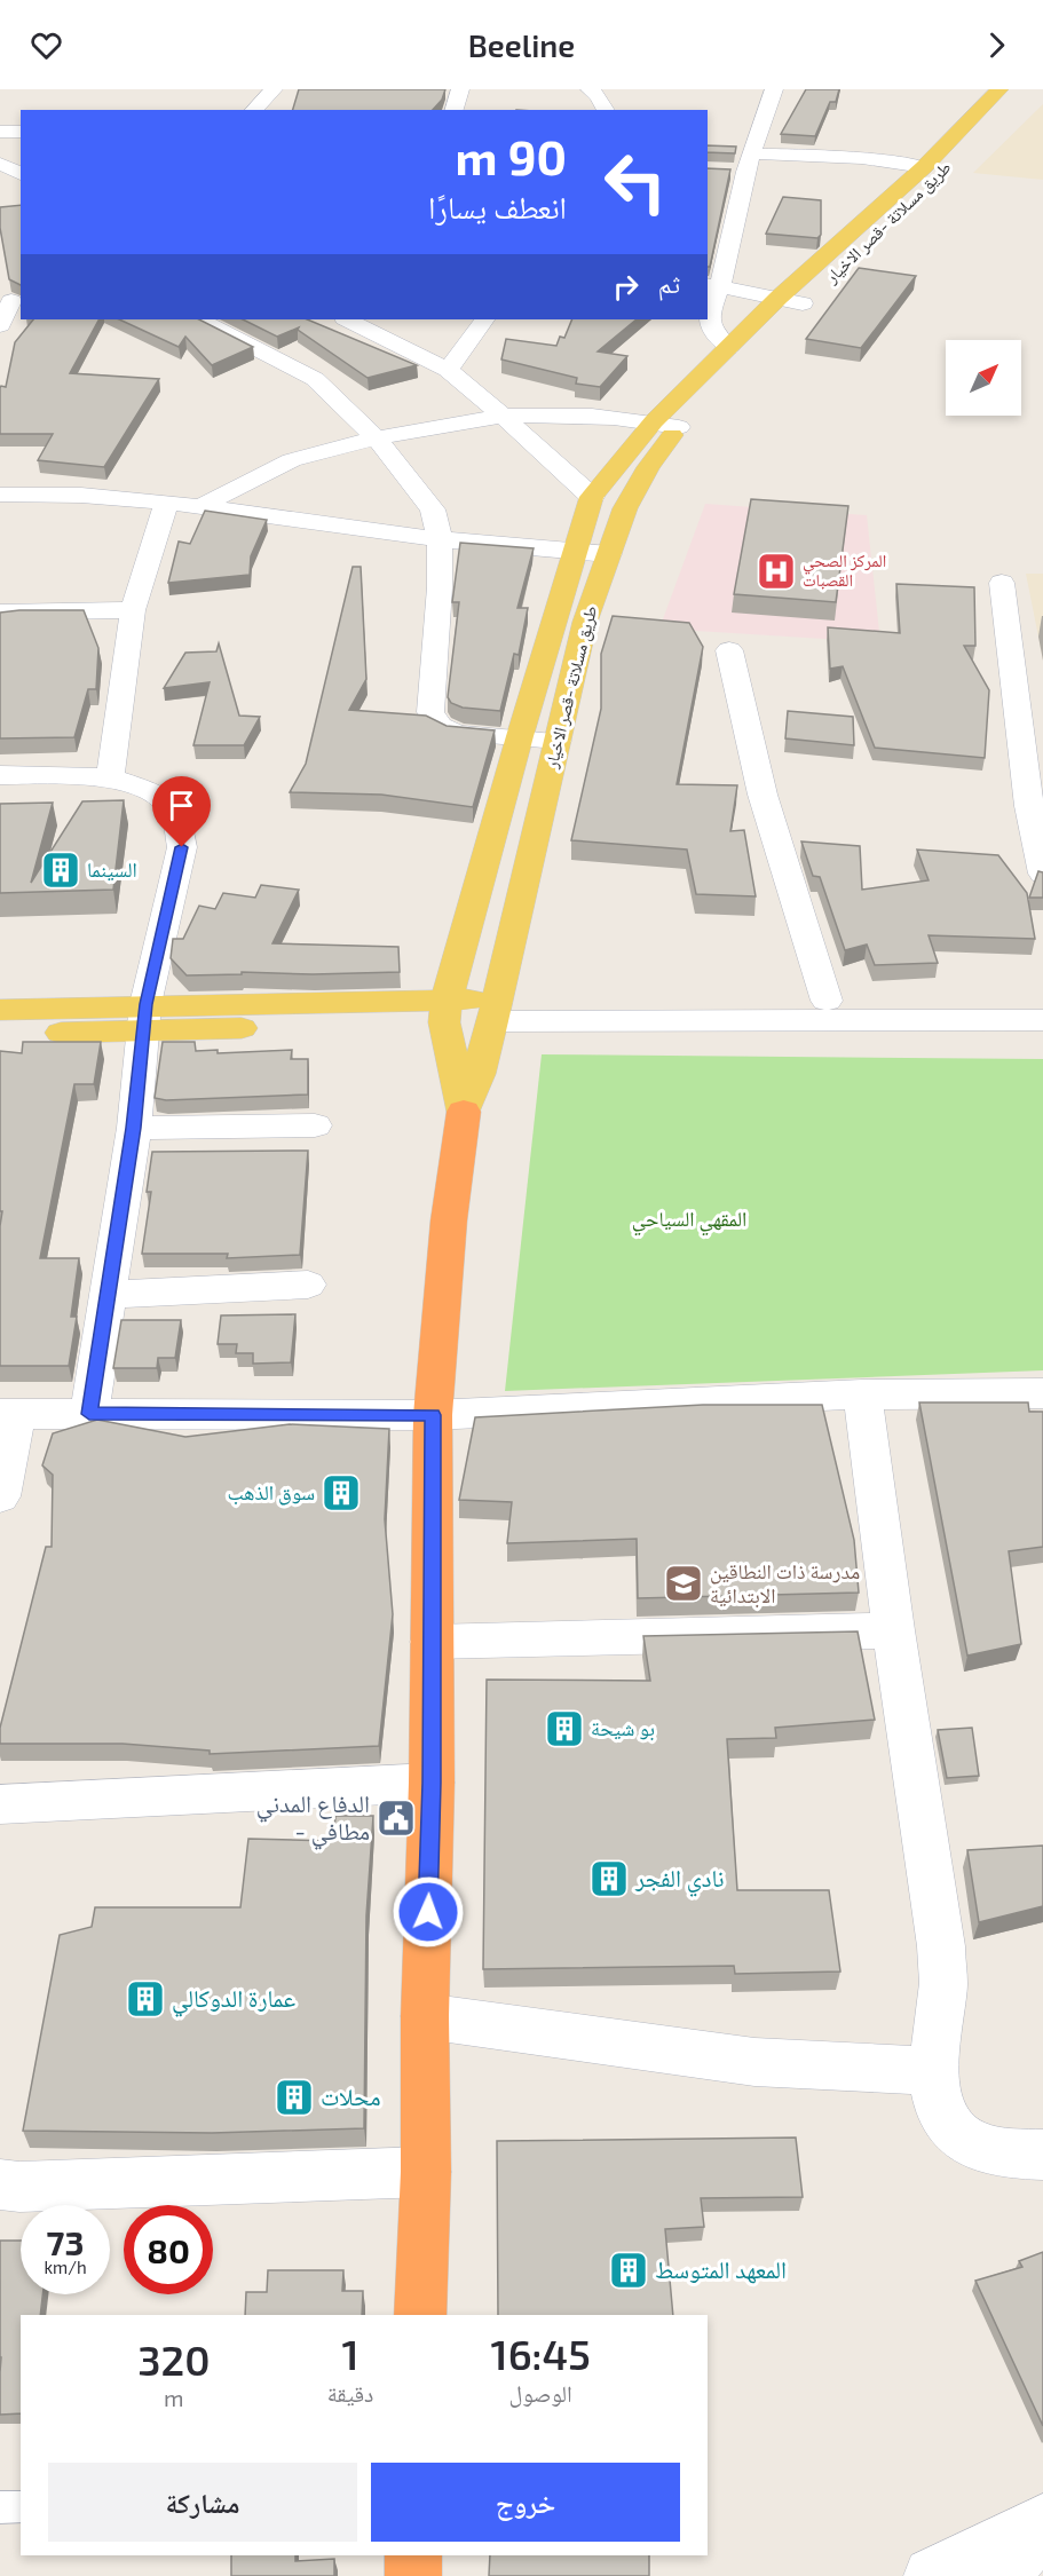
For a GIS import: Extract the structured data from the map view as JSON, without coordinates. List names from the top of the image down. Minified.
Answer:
{"streets":{"main road":["طريق مسلاتة -قصر الاخيار"]},"parks":["المقهي السياحي"],"places":{"hospital":["المركز الصحي القصبات"],"building":["السينما","سوق الذهب","بو شيحة","نادي الفجر","عمارة الدوكالي","محلات","المعهد المتوسط"],"school or university":["مدرسة ذات النطاقين الابتدائية"],"public building":["الدفاع المدني - مطافي"]},"north":"top right","page":{"header":"Beeline","turn":["90 m","انعطف يسارًا"],"then":"ثم","speed":"73 km/h","limit":"80","eta":["16:45","الوصول","1","دقيقة","320","m"],"buttons":["خروج","مشاركة"]}}
